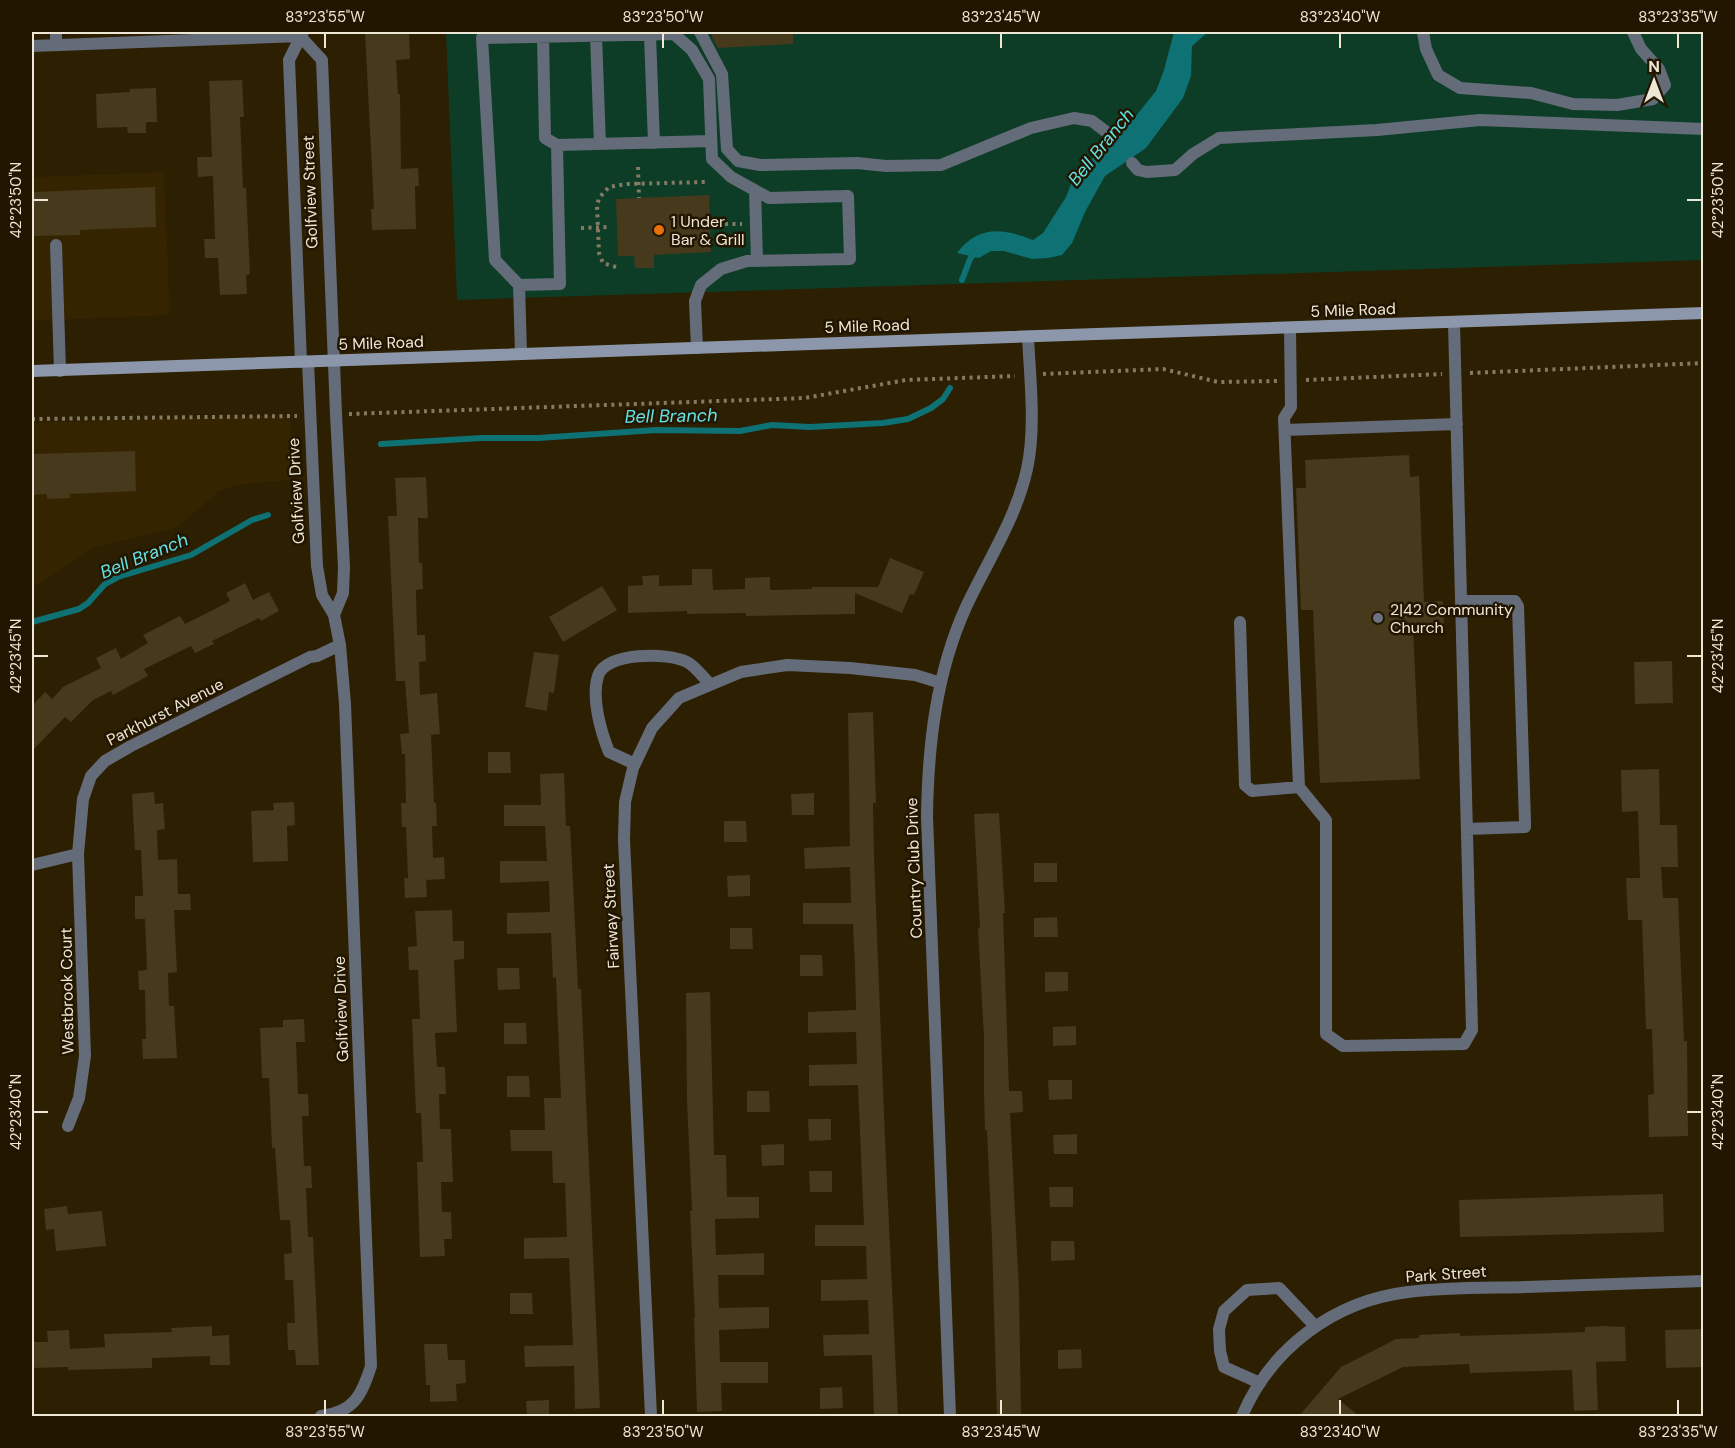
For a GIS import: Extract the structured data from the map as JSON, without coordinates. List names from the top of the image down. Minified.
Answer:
{"streets":{"main road":["5 Mile Road"],"street":["Golfview Street","Golfview Drive","Parkhurst Avenue","Country Club Drive","Fairway Street","Westbrook Court","Park Street"]},"crossings":[["Golfview Street","5 Mile Road"],["Golfview Street","Golfview Drive"],["5 Mile Road","Golfview Drive"],["5 Mile Road","Country Club Drive"],["Golfview Drive","Parkhurst Avenue"],["Parkhurst Avenue","Westbrook Court"],["Country Club Drive","Fairway Street"]],"water":["Bell Branch"],"places":["1 Under Bar & Grill","2|42 Community Church"],"north":"top","coordinates":["83°23'55\"W","83°23'50\"W","83°23'45\"W","83°23'40\"W","83°23'35\"W","42°23'50\"N","42°23'45\"N","42°23'40\"N"]}
